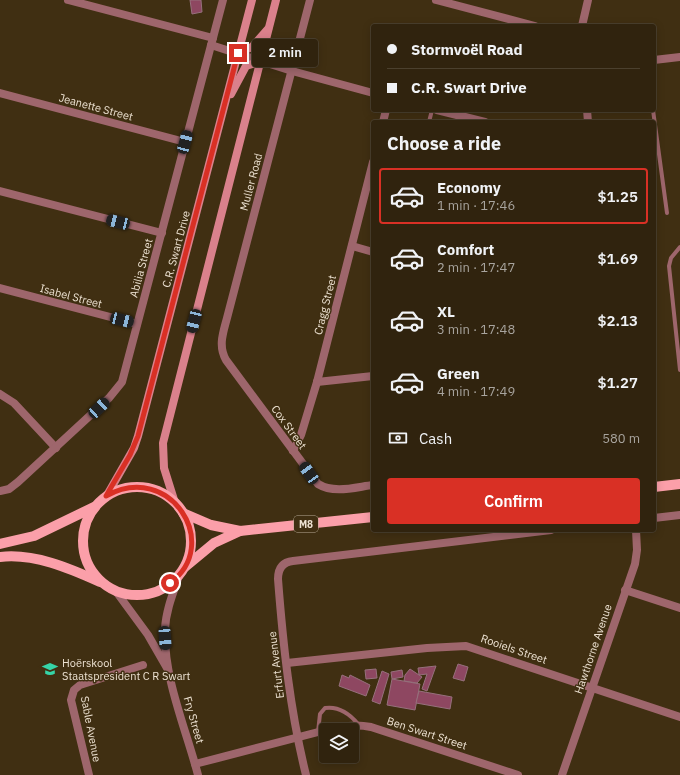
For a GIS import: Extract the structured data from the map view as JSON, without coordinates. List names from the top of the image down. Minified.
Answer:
{"streets":{"main road":["C.R. Swart Drive","M8"],"street":["Jeanette Street","Muller Road","Abilia Street","Isabel Street","Cragg Street","Cox Street","Rooiels Street","Hawthorne Avenue","Erfurt Avenue","Fry Street","Sable Avenue","Ben Swart Street"]},"crossings":[["Jeanette Street","Abilia Street"],["Muller Road","Cox Street"],["C.R. Swart Drive","M8"],["C.R. Swart Drive","Fry Street"],["Abilia Street","Isabel Street"],["Cragg Street","Cox Street"],["M8","Fry Street"],["Rooiels Street","Hawthorne Avenue"],["Rooiels Street","Erfurt Avenue"],["Erfurt Avenue","Ben Swart Street"],["Fry Street","Ben Swart Street"]],"places":{"school or university":["Hoërskool Staatspresident C R Swart"]},"page":{"banner":["Stormvoël Road","C.R. Swart Drive"],"bubble":"2 min","heading":"Choose a ride","list":[{"name":"Economy","note":"1 min · 17:46","value":"$1.25"},{"name":"Comfort","note":"2 min · 17:47","value":"$1.69"},{"name":"XL","note":"3 min · 17:48","value":"$2.13"},{"name":"Green","note":"4 min · 17:49","value":"$1.27"}],"pay":["Cash","580 m"],"buttons":"Confirm"}}
